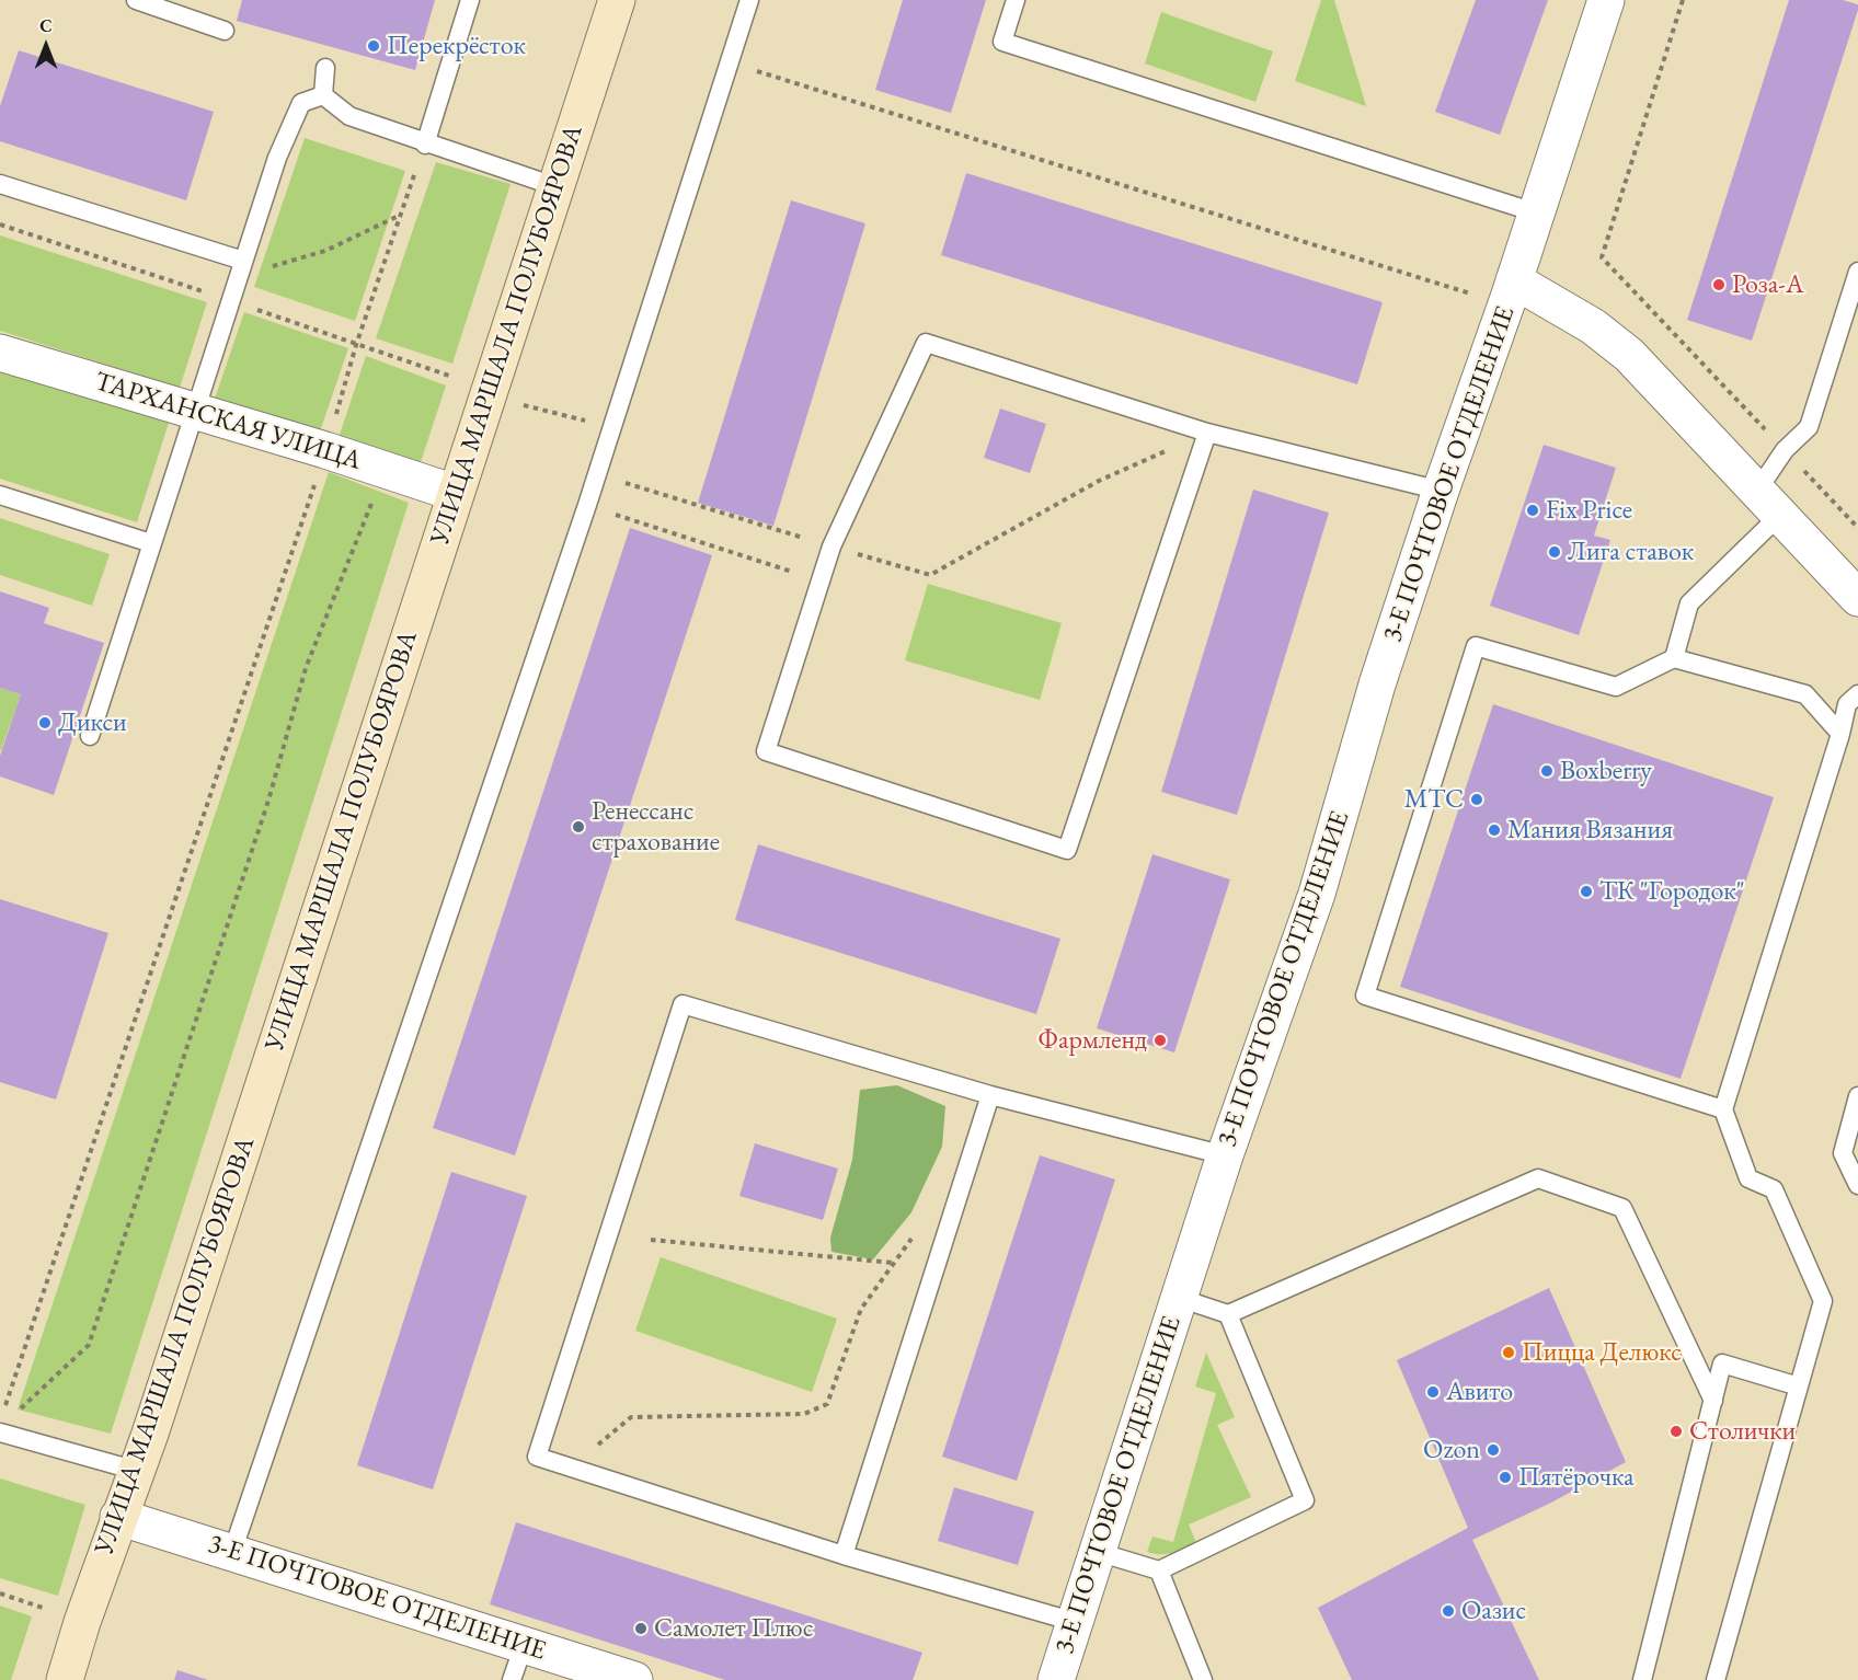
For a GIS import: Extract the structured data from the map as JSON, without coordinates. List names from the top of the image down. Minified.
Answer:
{"streets":{"street":["УЛИЦА МАРШАЛА ПОЛУБОЯРОВА","ТАРХАНСКАЯ УЛИЦА","3-Е ПОЧТОВОЕ ОТДЕЛЕНИЕ"]},"crossings":[["УЛИЦА МАРШАЛА ПОЛУБОЯРОВА","ТАРХАНСКАЯ УЛИЦА"],["УЛИЦА МАРШАЛА ПОЛУБОЯРОВА","3-Е ПОЧТОВОЕ ОТДЕЛЕНИЕ"]],"places":["Перекрёсток","Роза-А","Fix Price","Лига ставок","Дикси","Boxberry","МТС","Ренессанс страхование","Мания Вязания","ТК \"Городок\"","Фармленд","Пицца Делюкс","Авито","Столички","Ozon","Пятёрочка","Оазис","Самолет Плюс"],"north":"top"}
